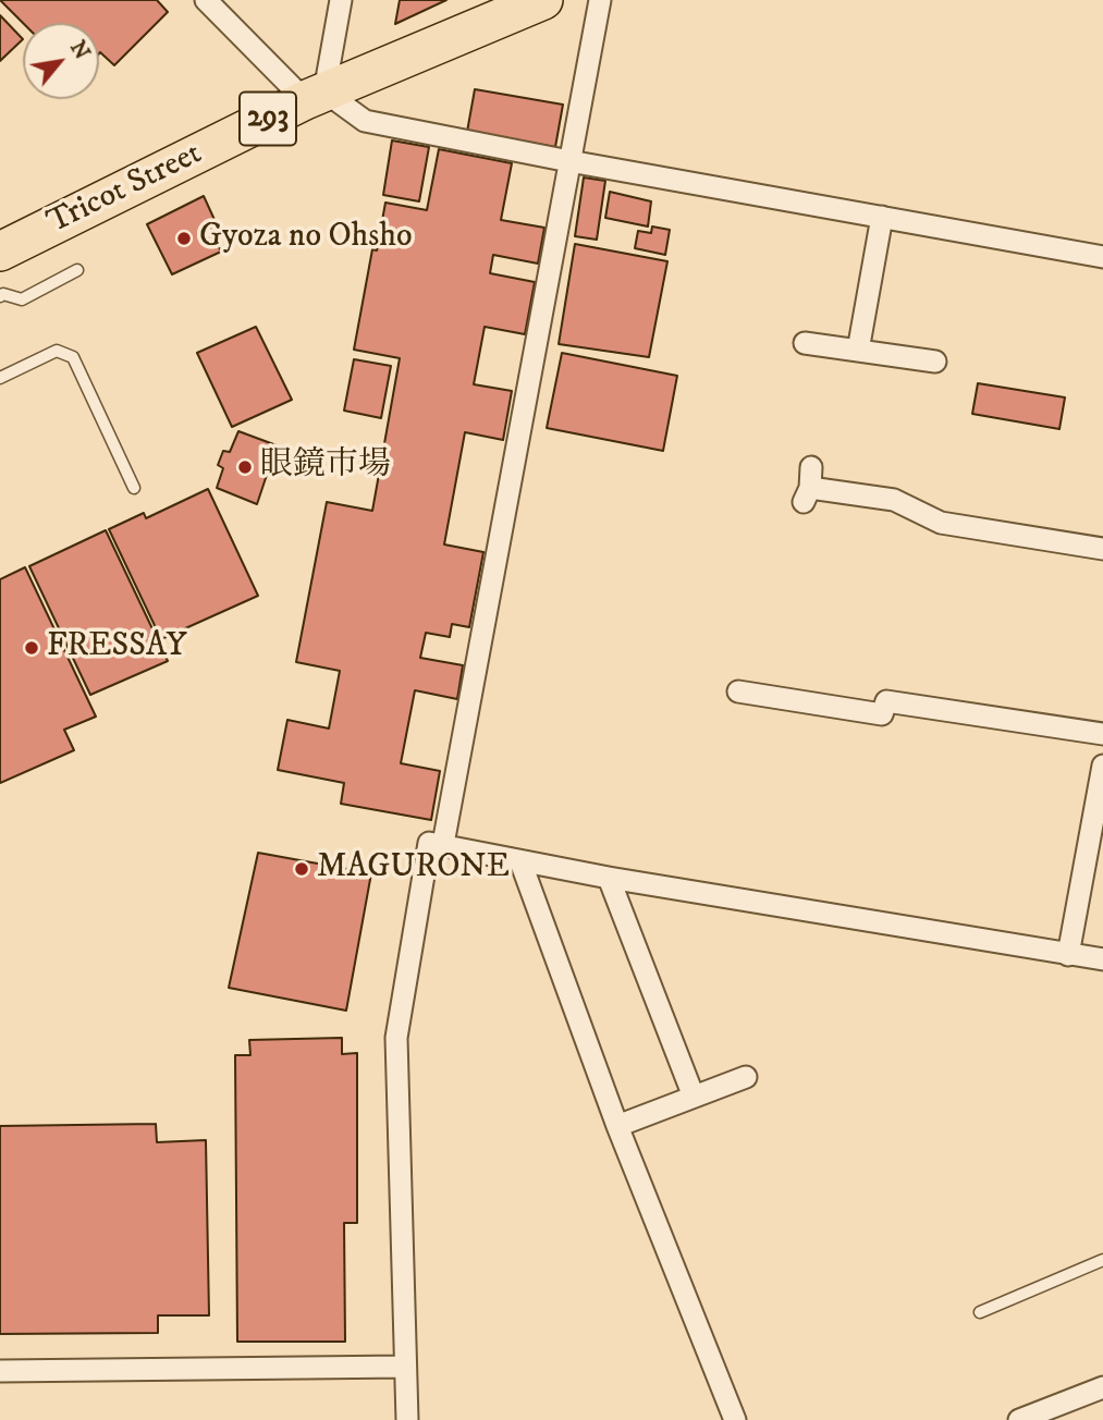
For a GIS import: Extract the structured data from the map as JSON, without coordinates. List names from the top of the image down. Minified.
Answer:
{"streets":{"highway":["293","Tricot Street"]},"places":["Gyoza no Ohsho","眼鏡市場","FRESSAY","MAGURONE"],"north":"top right"}
